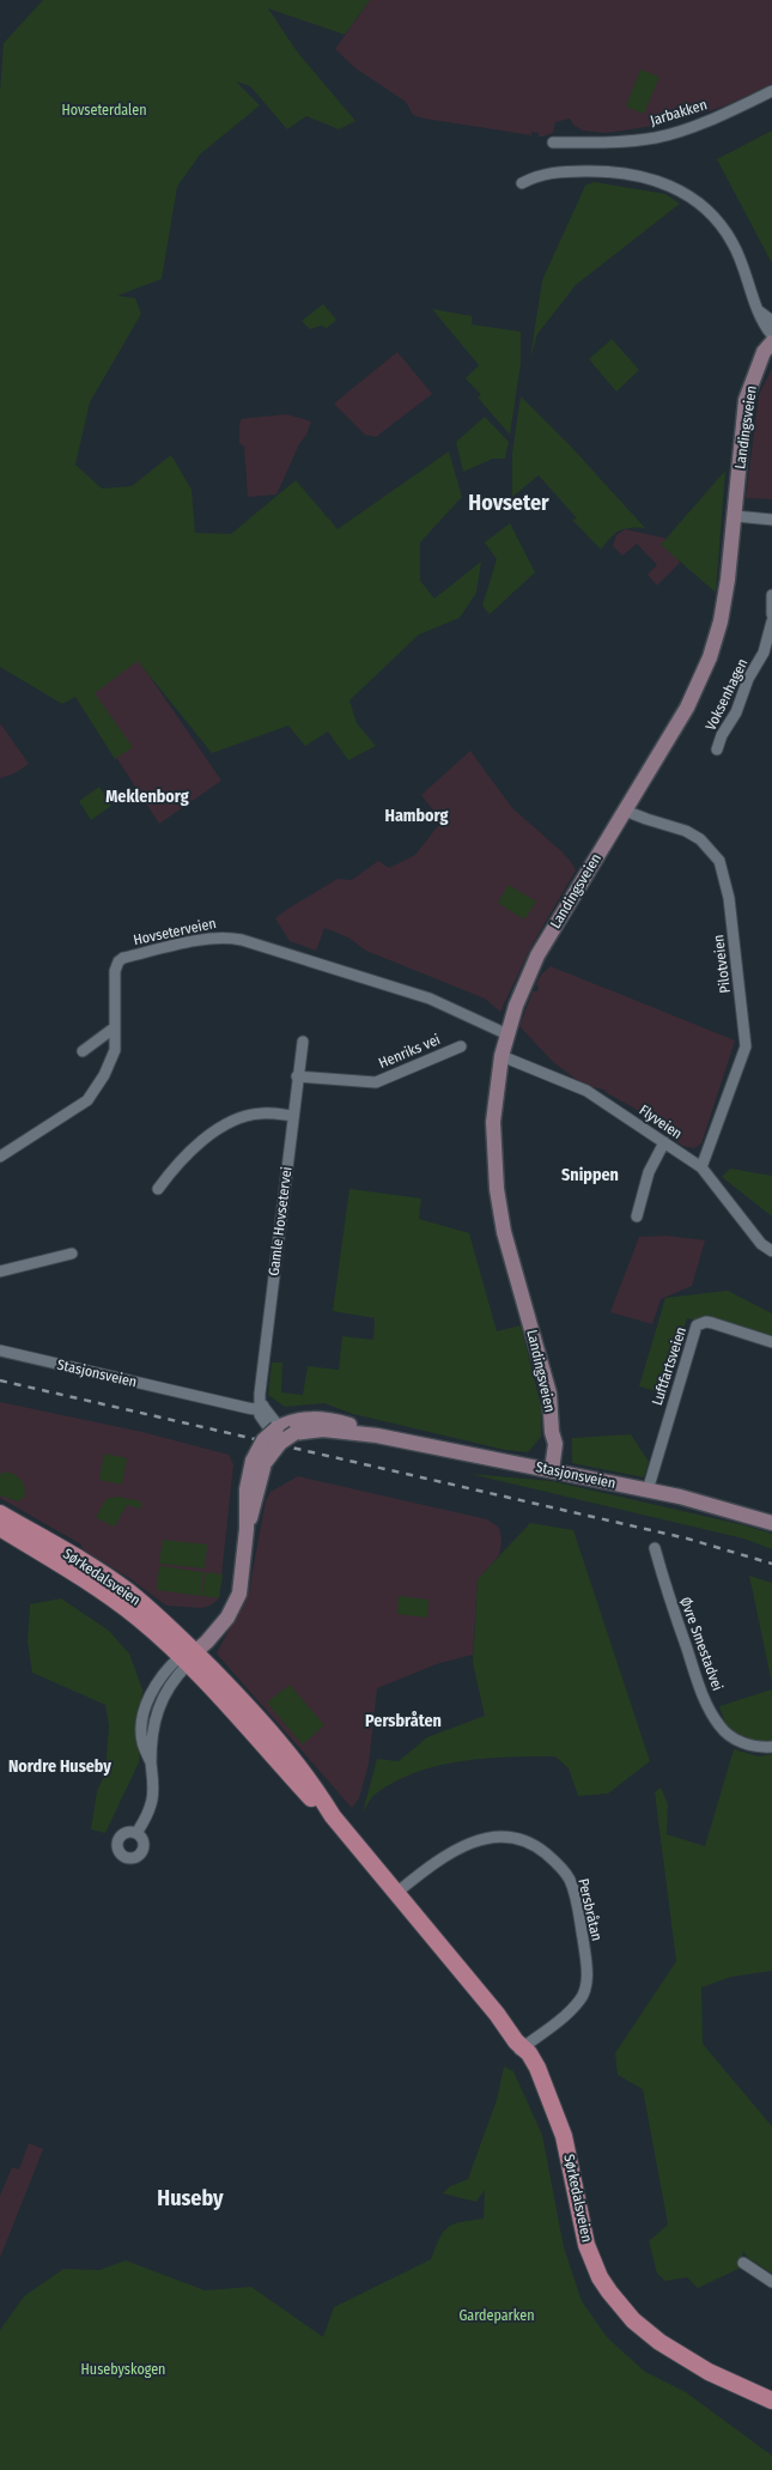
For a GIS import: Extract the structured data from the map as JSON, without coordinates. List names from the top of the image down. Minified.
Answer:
{"streets":{"main road":["Sørkedalsveien"],"street":["Jarbakken","Landingsveien","Voksenhagen","Hovseterveien","Pilotveien","Henriks vei","Flyveien","Gamle Hovsetervei","Luftfartsveien","Stasjonsveien","Øvre Smestadvei","Persbråtan"]},"crossings":[["Landingsveien","Hovseterveien"],["Landingsveien","Pilotveien"],["Landingsveien","Flyveien"],["Landingsveien","Stasjonsveien"],["Pilotveien","Flyveien"],["Henriks vei","Gamle Hovsetervei"],["Gamle Hovsetervei","Stasjonsveien"],["Luftfartsveien","Stasjonsveien"],["Sørkedalsveien","Persbråtan"]],"districts":["Hovseter","Meklenborg","Hamborg","Snippen","Persbråten","Nordre Huseby","Huseby"],"parks":["Hovseterdalen","Gardeparken","Husebyskogen"]}
